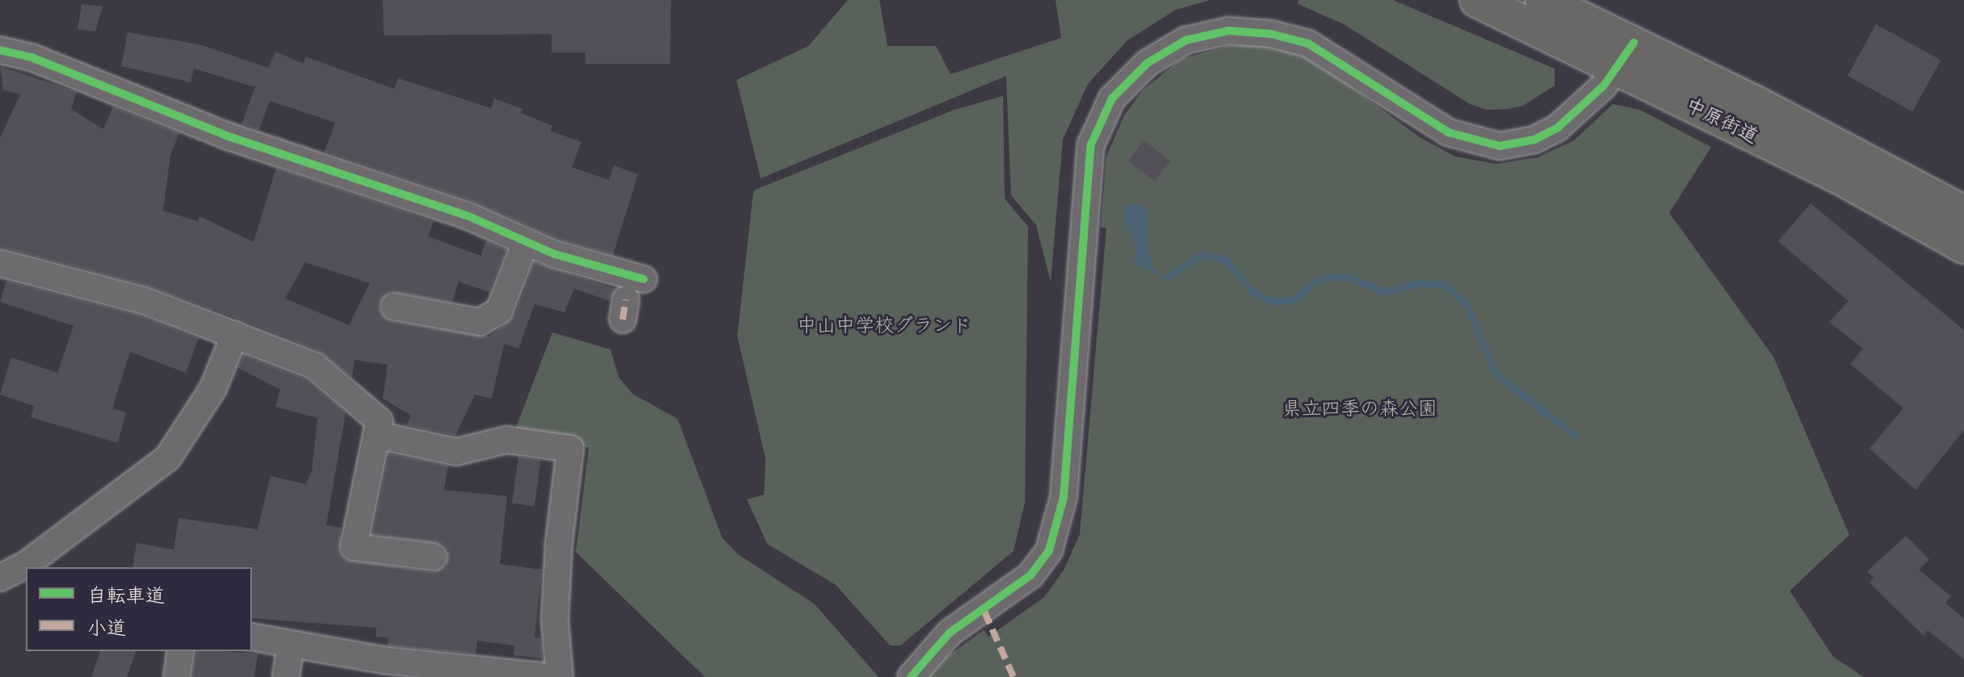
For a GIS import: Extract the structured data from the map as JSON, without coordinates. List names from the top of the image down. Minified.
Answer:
{"streets":{"main road":["中原街道"]},"parks":["中山中学校グランド","県立四季の森公園"],"legend":["自転車道","小道"]}
